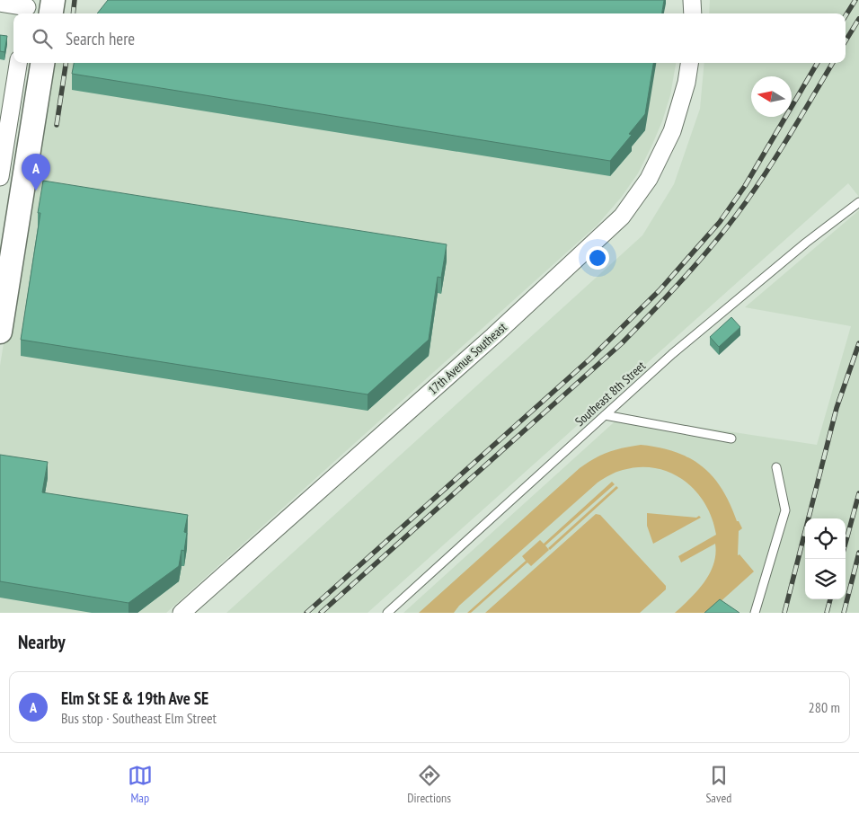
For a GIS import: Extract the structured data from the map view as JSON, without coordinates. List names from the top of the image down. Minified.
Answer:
{"streets":{"street":["17th Avenue Southeast"],"lane":["Southeast 8th Street"]},"north":"left","page":{"search":"Search here","pins":"A","heading":"Nearby","list":[{"mark":"A","name":"Elm St SE & 19th Ave SE","note":"Bus stop · Southeast Elm Street","value":"280 m"}],"nav":["Map","Directions","Saved"]}}
